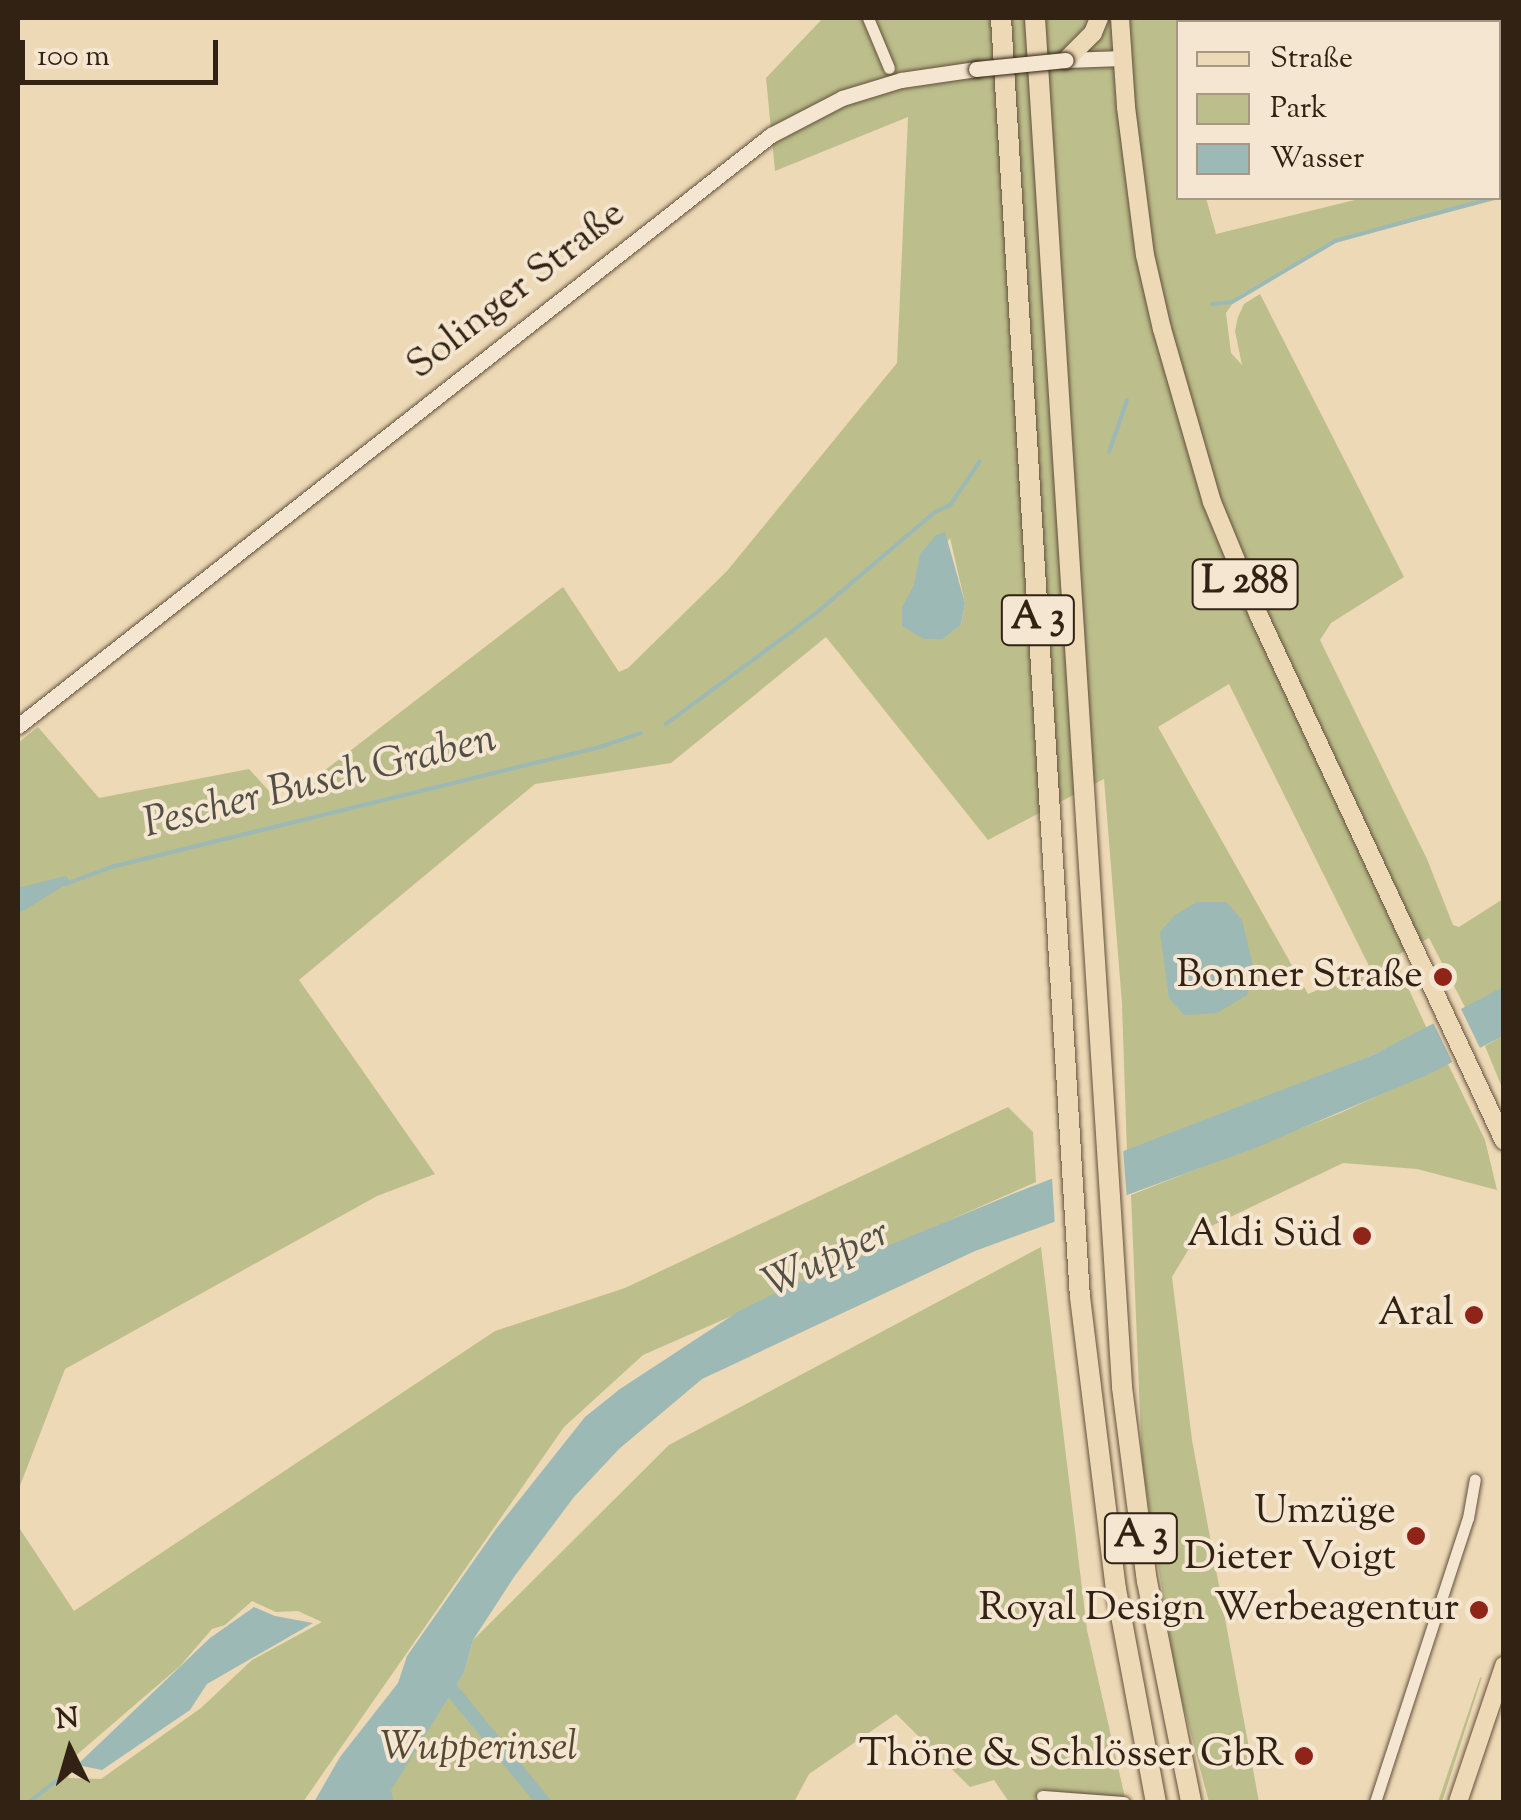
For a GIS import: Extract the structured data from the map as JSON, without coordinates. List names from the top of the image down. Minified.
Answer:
{"streets":{"highway":["A 3"],"main road":["Solinger Straße","L 288"]},"crossings":[["Solinger Straße","L 288"]],"water":["Pescher Busch Graben","Wupper"],"parks":["Wupperinsel"],"places":["Bonner Straße","Aldi Süd","Aral","Umzüge Dieter Voigt","Royal Design Werbeagentur","Thöne & Schlösser GbR"],"legend":["Straße","Park","Wasser"],"scale_bar":"100 m","north":"top"}
